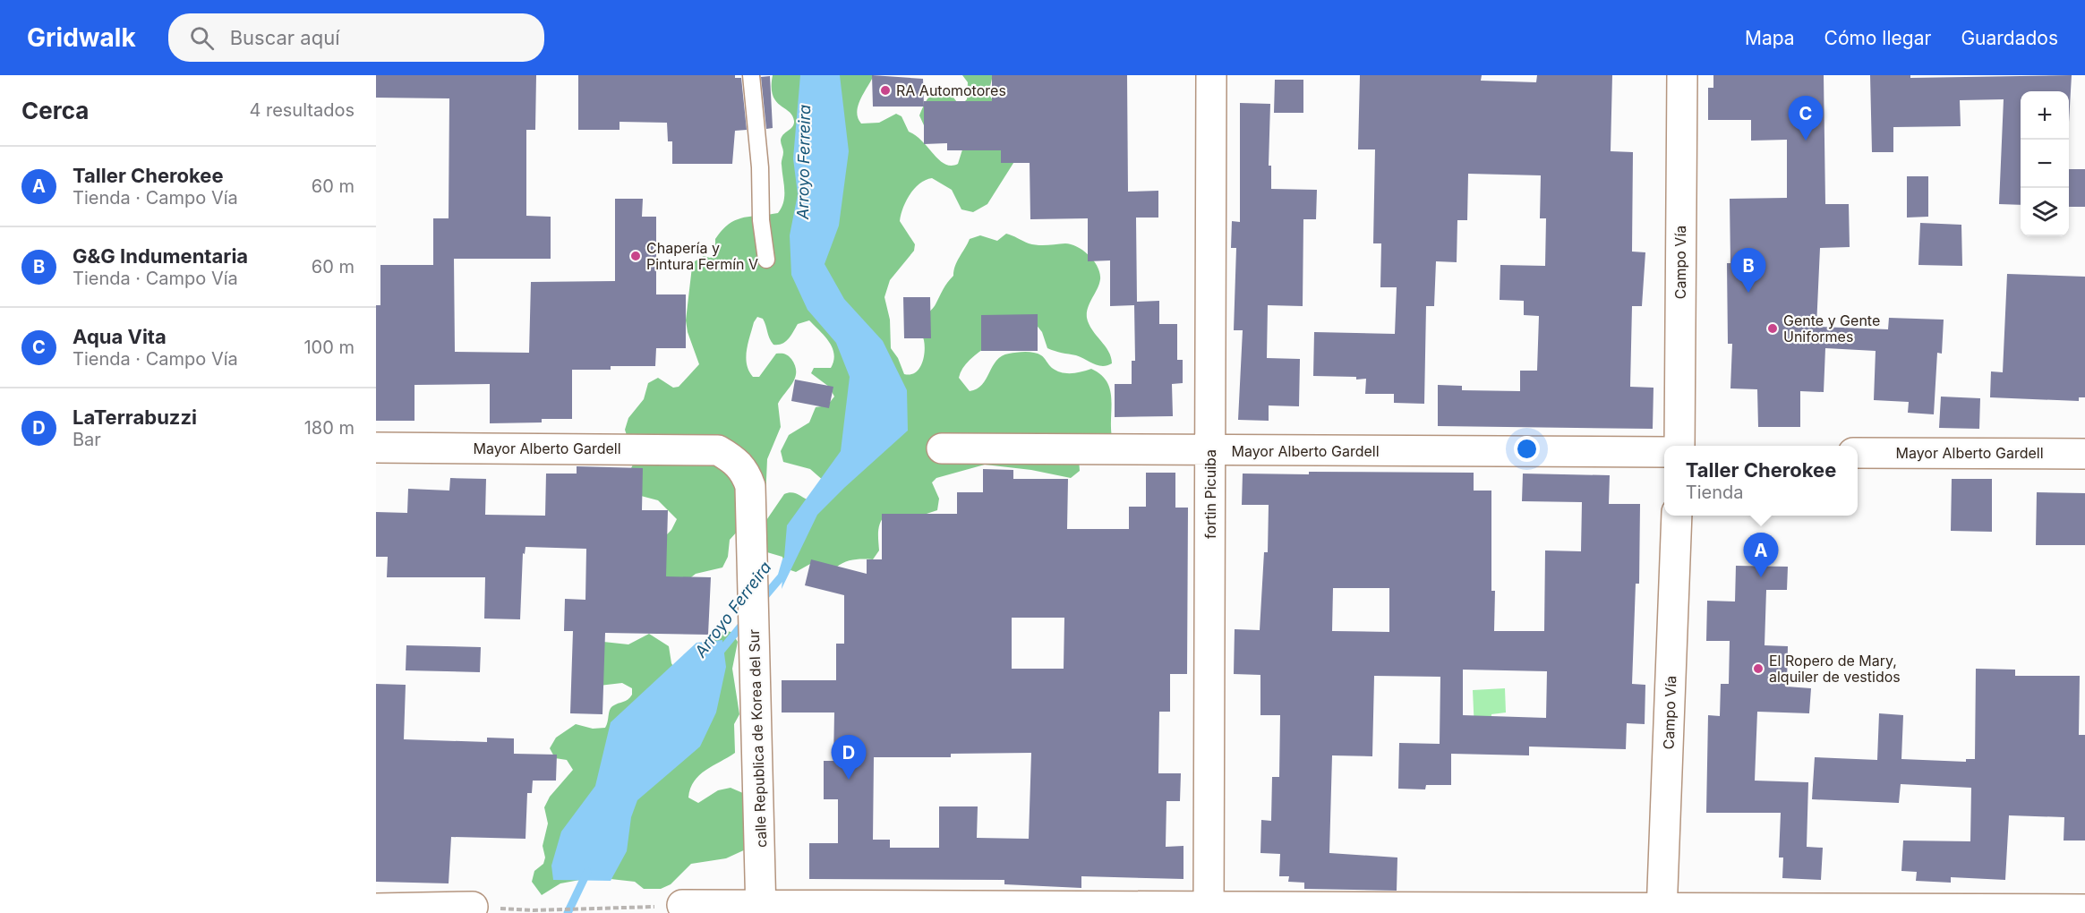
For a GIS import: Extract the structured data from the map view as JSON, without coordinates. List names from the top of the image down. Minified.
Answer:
{"streets":{"street":["Campo Vía","Mayor Alberto Gardell","fortin Picuiba","calle Republica de Korea del Sur"]},"crossings":[["Mayor Alberto Gardell","fortin Picuiba"],["Mayor Alberto Gardell","calle Republica de Korea del Sur"]],"water":["Arroyo Ferreira"],"places":["RA Automotores","Chapería y Pintura Fermín V","Gente y Gente Uniformes","El Ropero de Mary, alquiler de vestidos"],"page":{"header":"Gridwalk","search":"Buscar aquí","nav":["Mapa","Cómo llegar","Guardados"],"heading":["Cerca","4 resultados"],"map_buttons":["+","−"],"pins":["C","B","A","D"],"list":[{"mark":"A","name":"Taller Cherokee","note":"Tienda · Campo Vía","value":"60 m"},{"mark":"B","name":"G&G Indumentaria","note":"Tienda · Campo Vía","value":"60 m"},{"mark":"C","name":"Aqua Vita","note":"Tienda · Campo Vía","value":"100 m"},{"mark":"D","name":"LaTerrabuzzi","note":"Bar","value":"180 m"}],"popup":["Taller Cherokee","Tienda"]}}
